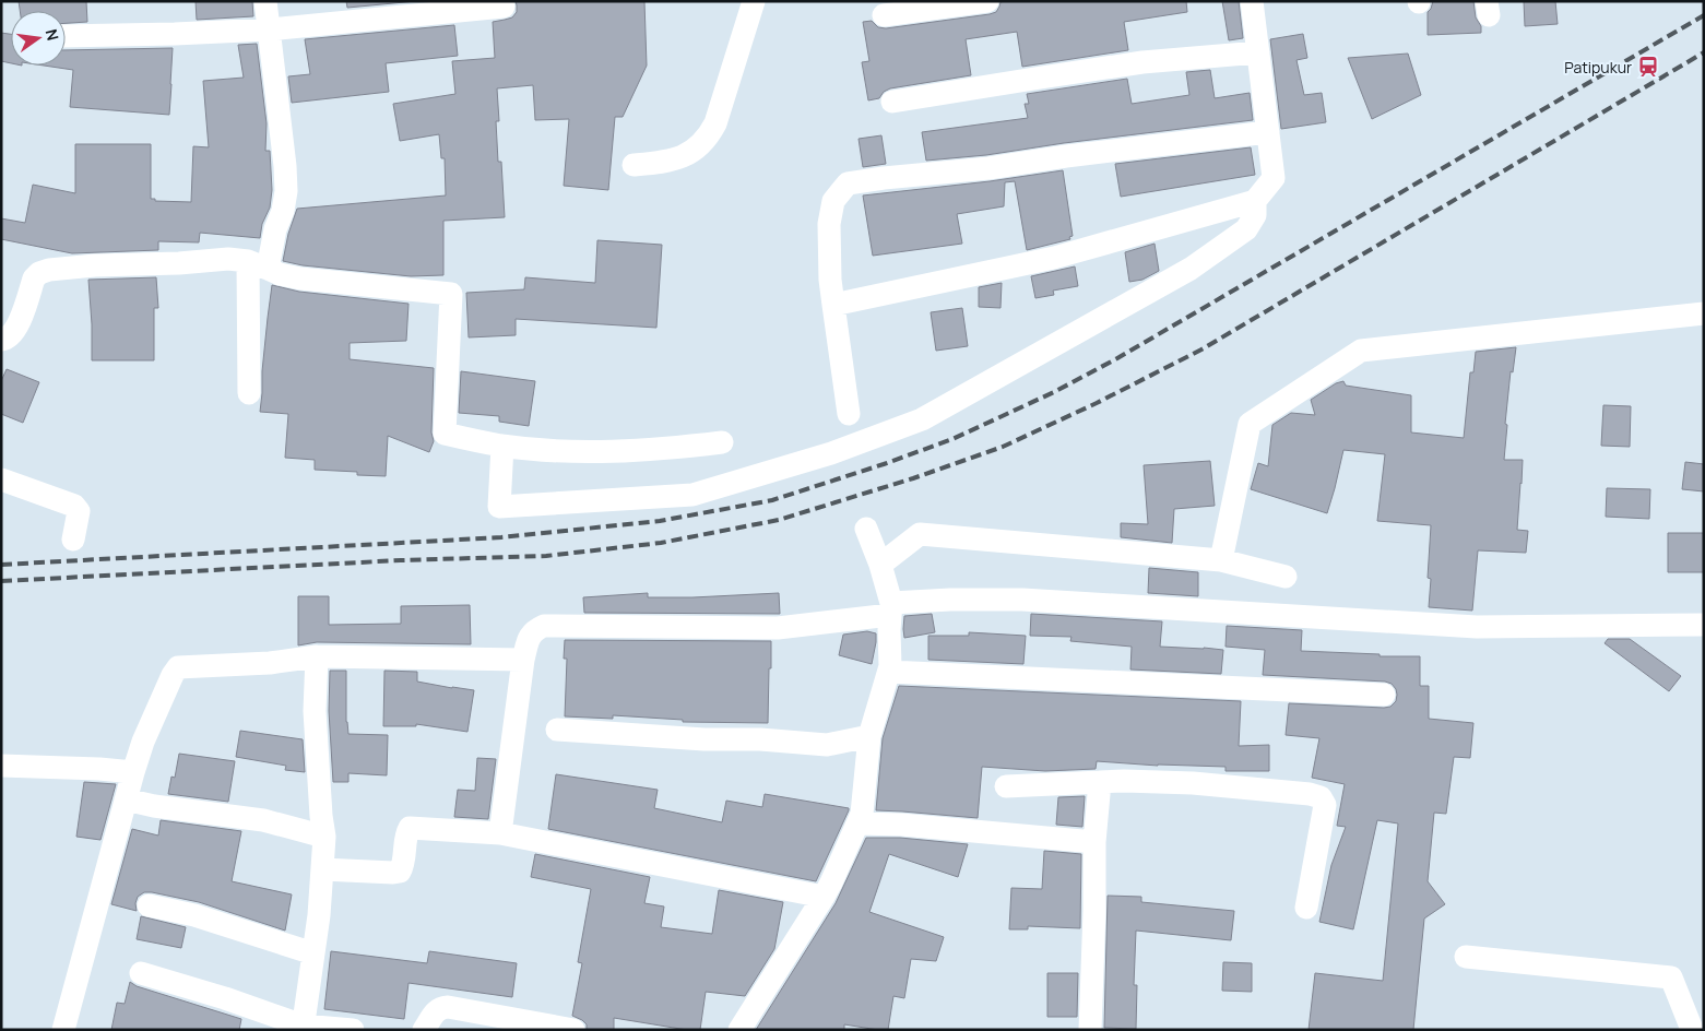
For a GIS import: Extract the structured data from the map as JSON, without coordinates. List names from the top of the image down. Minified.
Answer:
{"places":{"station":["Patipukur"]},"north":"right"}
